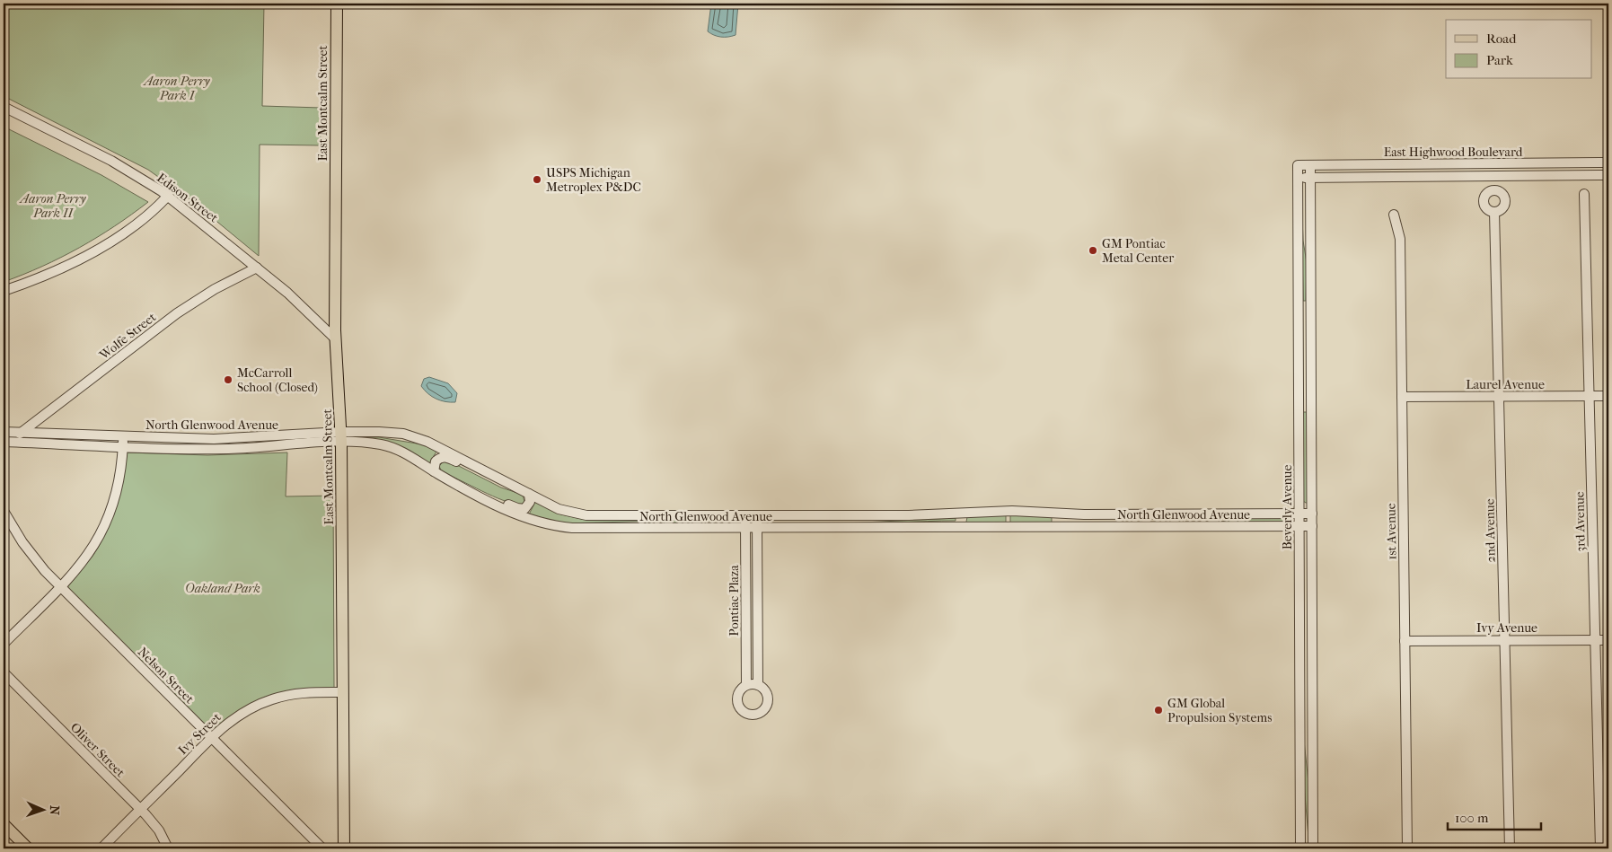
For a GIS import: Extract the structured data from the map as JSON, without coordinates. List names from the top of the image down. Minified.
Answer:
{"streets":{"main road":["East Montcalm Street"],"street":["East Highwood Boulevard","Edison Street","Wolfe Street","Laurel Avenue","North Glenwood Avenue","Beverly Avenue","3rd Avenue","2nd Avenue","1st Avenue","Pontiac Plaza","Ivy Avenue","Nelson Street","Ivy Street","Oliver Street"]},"crossings":[["East Montcalm Street","Edison Street"],["East Montcalm Street","North Glenwood Avenue"],["East Montcalm Street","Ivy Street"],["East Highwood Boulevard","Beverly Avenue"],["Edison Street","Wolfe Street"],["Wolfe Street","North Glenwood Avenue"],["Laurel Avenue","3rd Avenue"],["Laurel Avenue","2nd Avenue"],["Laurel Avenue","1st Avenue"],["North Glenwood Avenue","Beverly Avenue"],["North Glenwood Avenue","Pontiac Plaza"],["3rd Avenue","Ivy Avenue"],["2nd Avenue","Ivy Avenue"],["1st Avenue","Ivy Avenue"],["Nelson Street","Ivy Street"],["Ivy Street","Oliver Street"]],"parks":["Aaron Perry Park I","Aaron Perry Park II","Oakland Park"],"places":["USPS Michigan Metroplex P&DC","GM Pontiac Metal Center","McCarroll School (Closed)","GM Global Propulsion Systems"],"legend":["Road","Park"],"scale_bar":"100 m","north":"right"}
